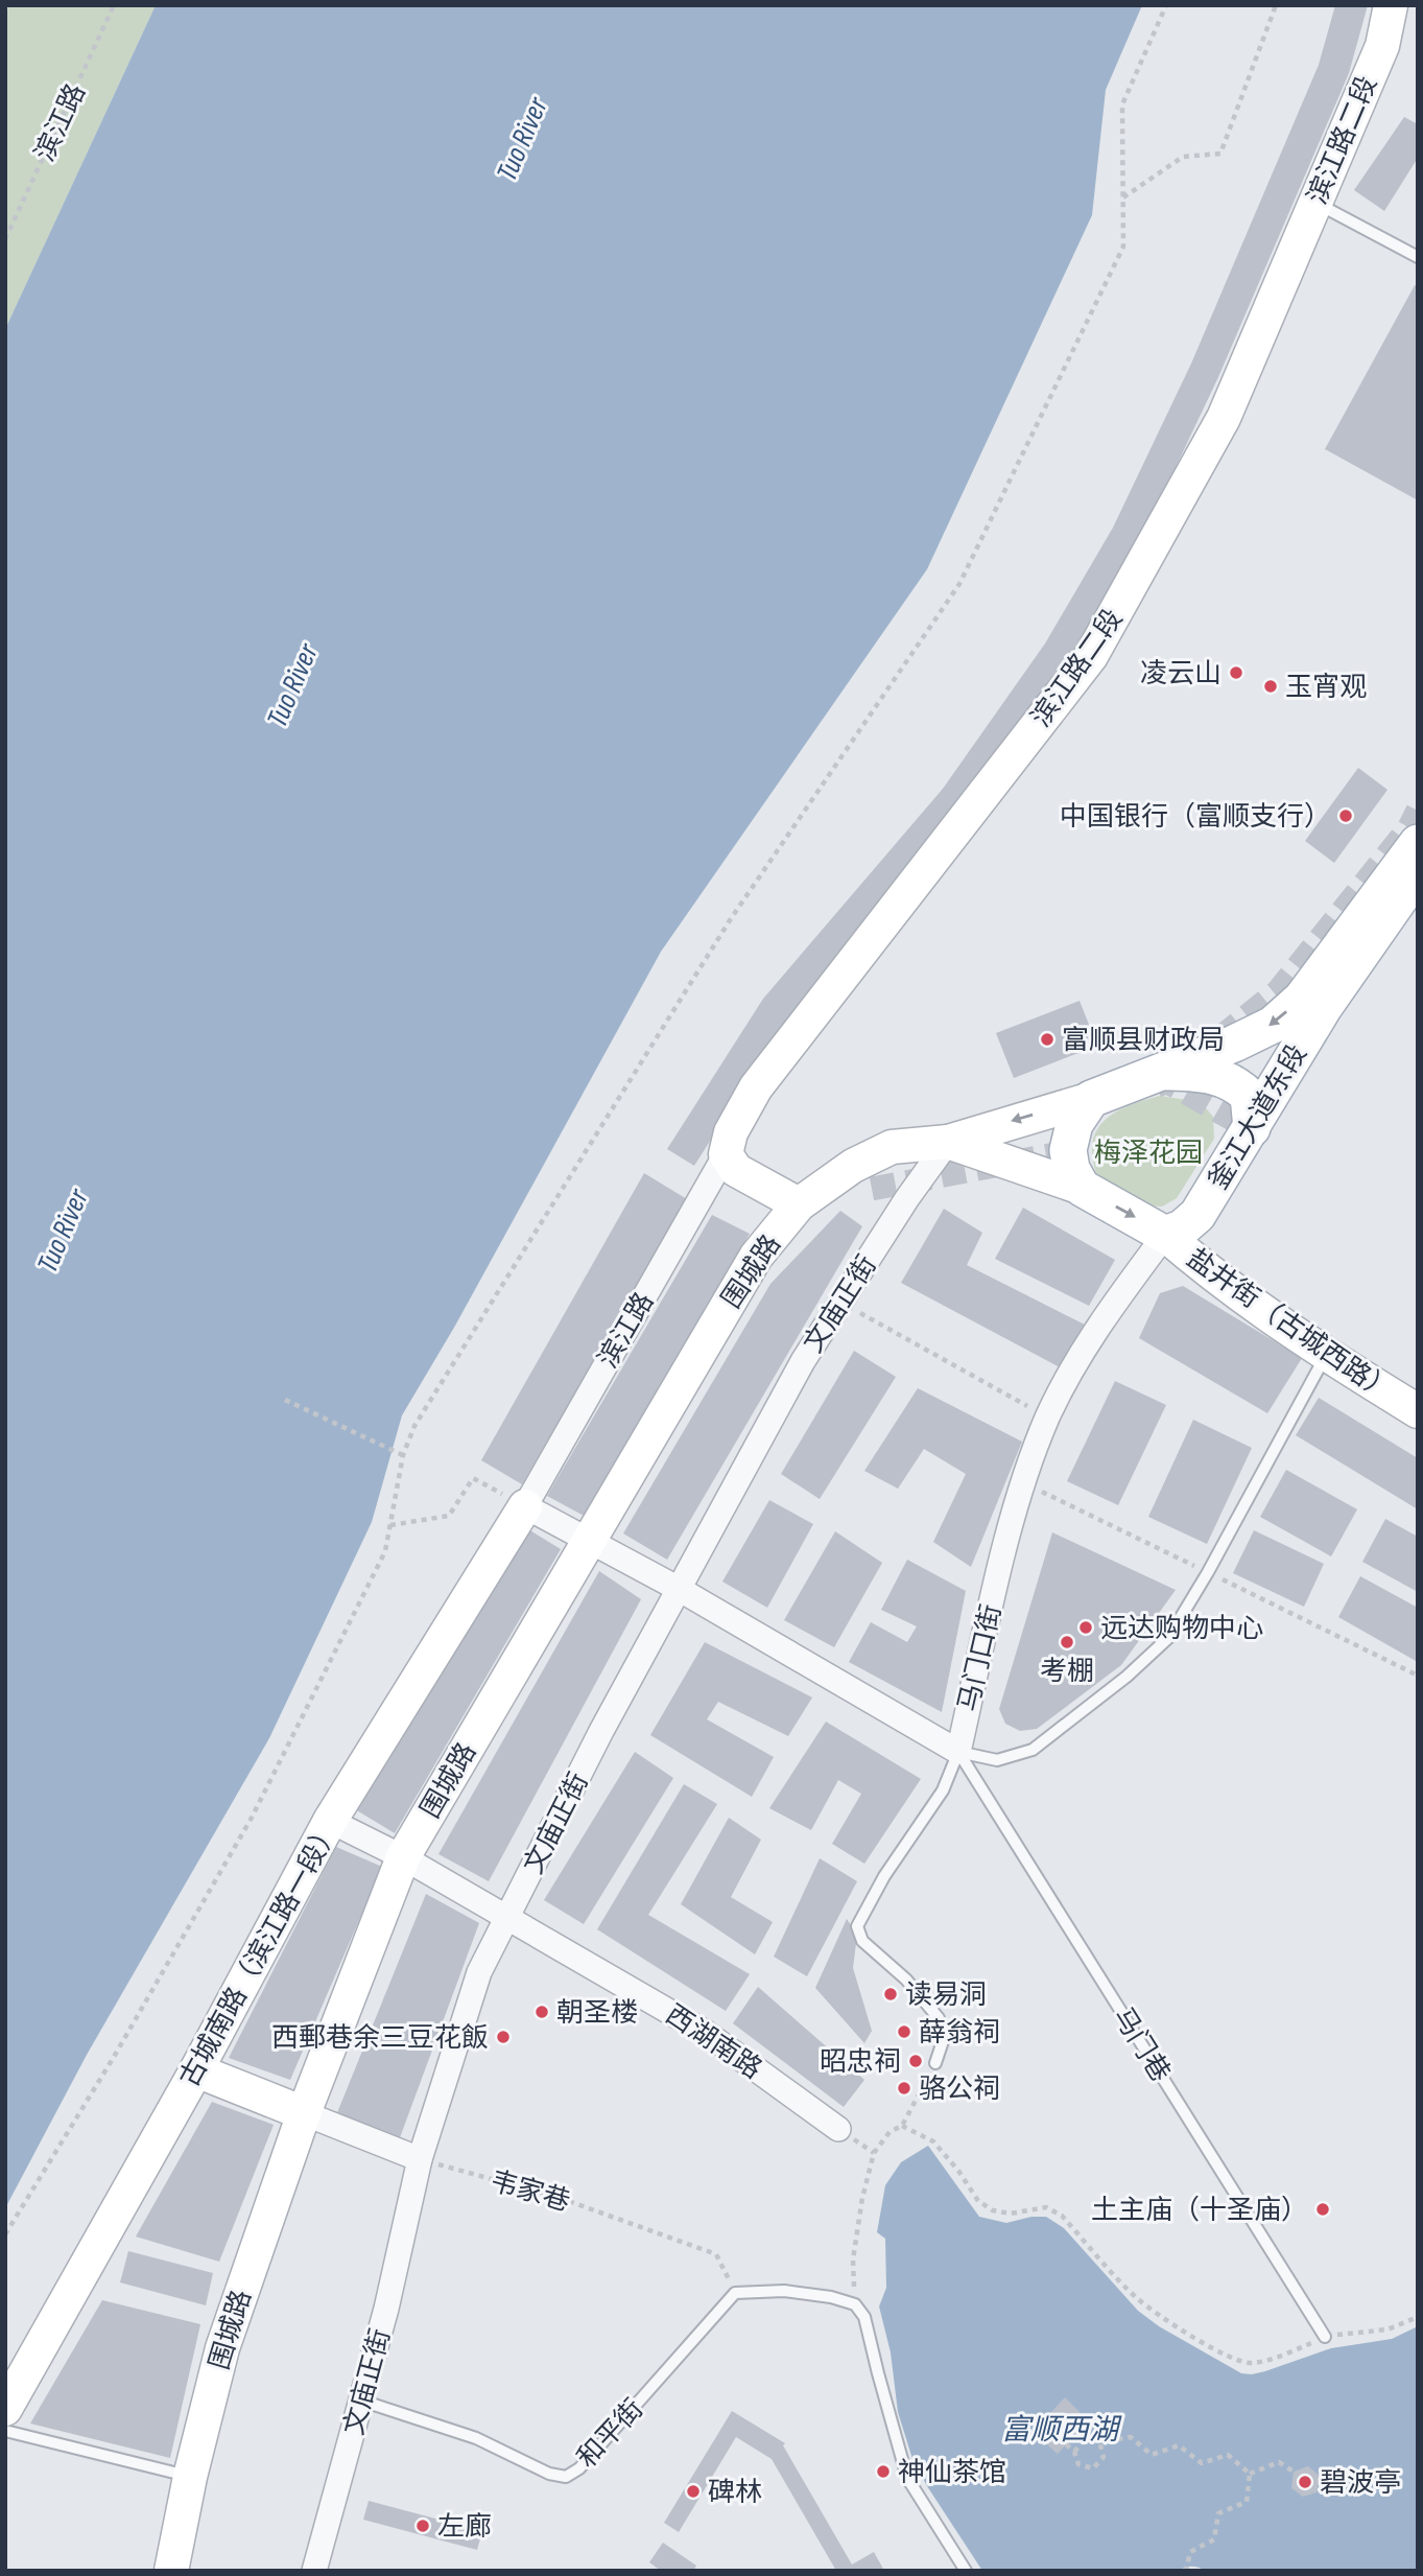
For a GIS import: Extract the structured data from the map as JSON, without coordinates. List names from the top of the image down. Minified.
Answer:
{"streets":{"main road":["釜江大道东段"],"street":["滨江路","滨江路二段","围城路","文庙正街","盐井街（古城西路）","马门口街","古城南路（滨江路一段）","西湖南路"],"lane":["马门巷","和平街"],"path":["韦家巷"]},"crossings":[["滨江路","滨江路二段"],["滨江路","古城南路（滨江路一段）"],["釜江大道东段","盐井街（古城西路）"],["釜江大道东段","马门口街"],["围城路","文庙正街"],["围城路","西湖南路"],["文庙正街","西湖南路"],["文庙正街","韦家巷"],["文庙正街","和平街"],["盐井街（古城西路）","马门口街"],["马门口街","马门巷"],["古城南路（滨江路一段）","西湖南路"],["韦家巷","和平街"]],"water":["Tuo River","富顺西湖"],"parks":["梅泽花园"],"places":["凌云山","玉宵观","中国银行（富顺支行）","富顺县财政局","远达购物中心","考棚","读易洞","朝圣楼","薛翁祠","西郵巷余三豆花飯","昭忠祠","骆公祠","土主庙（十圣庙）","神仙茶馆","碧波亭","碑林","左廊"]}
